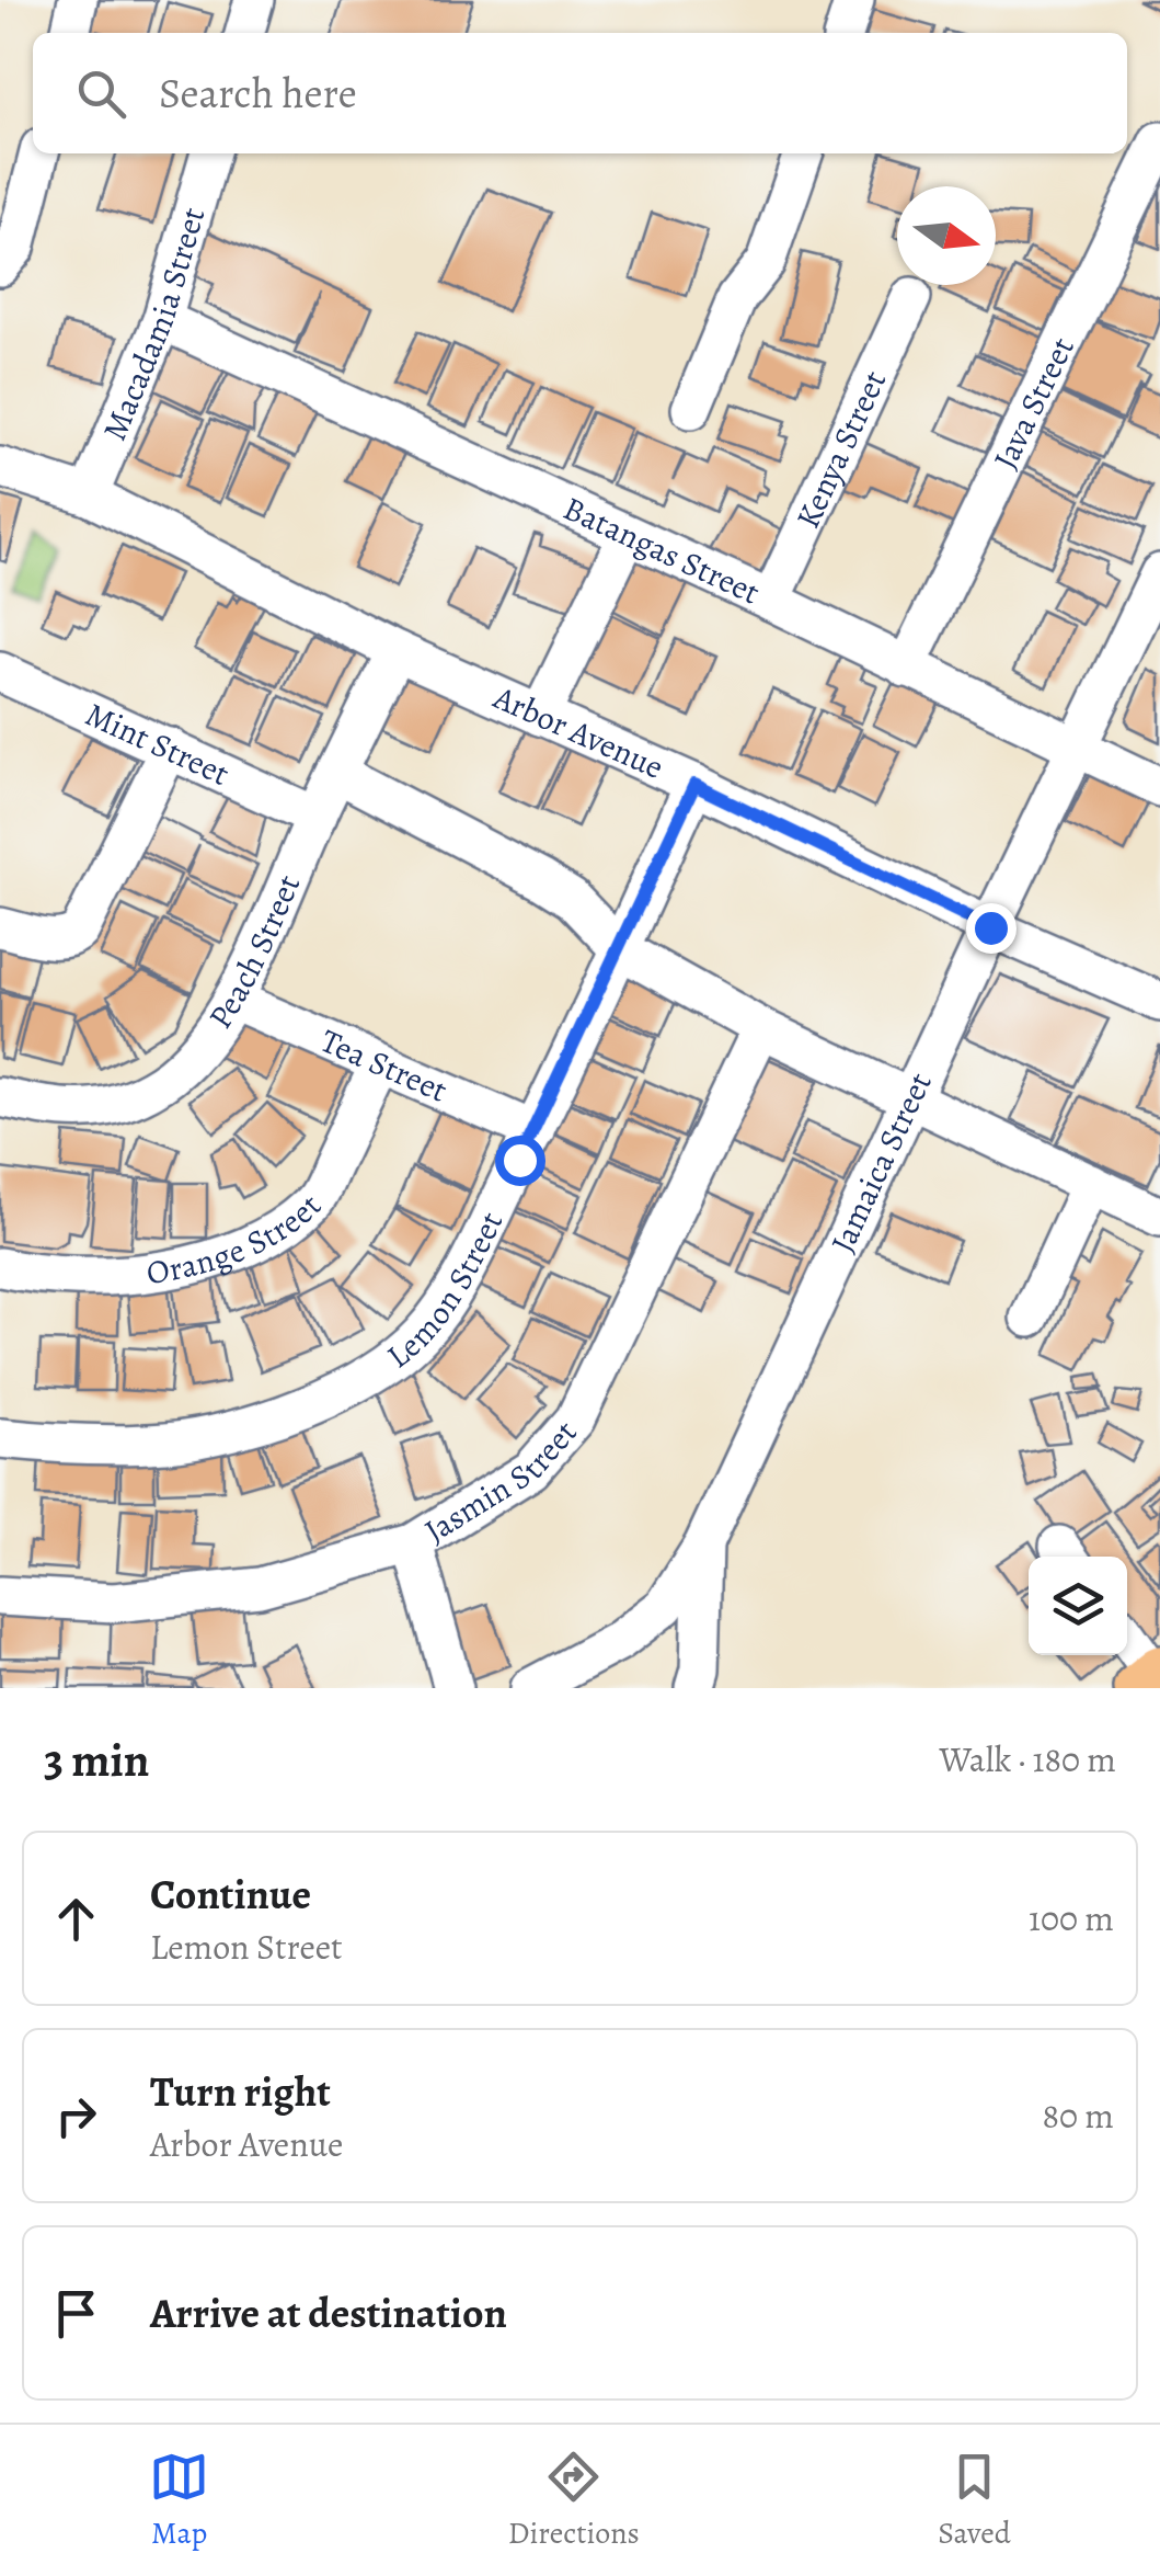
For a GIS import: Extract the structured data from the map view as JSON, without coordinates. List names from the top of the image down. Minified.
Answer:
{"streets":{"street":["Macadamia Street","Java Street","Kenya Street","Batangas Street","Arbor Avenue","Mint Street","Peach Street","Tea Street","Jamaica Street","Orange Street","Lemon Street","Jasmin Street"]},"crossings":[["Macadamia Street","Batangas Street"],["Macadamia Street","Arbor Avenue"],["Java Street","Batangas Street"],["Kenya Street","Batangas Street"],["Batangas Street","Jamaica Street"],["Arbor Avenue","Peach Street"],["Arbor Avenue","Jamaica Street"],["Arbor Avenue","Lemon Street"],["Mint Street","Peach Street"],["Peach Street","Tea Street"],["Tea Street","Orange Street"],["Tea Street","Lemon Street"]],"north":"right","page":{"search":"Search here","heading":["3 min","Walk · 180 m"],"list":[["Continue","Lemon Street","100 m"],["Turn right","Arbor Avenue","80 m"],"Arrive at destination"],"nav":["Map","Directions","Saved"]}}
